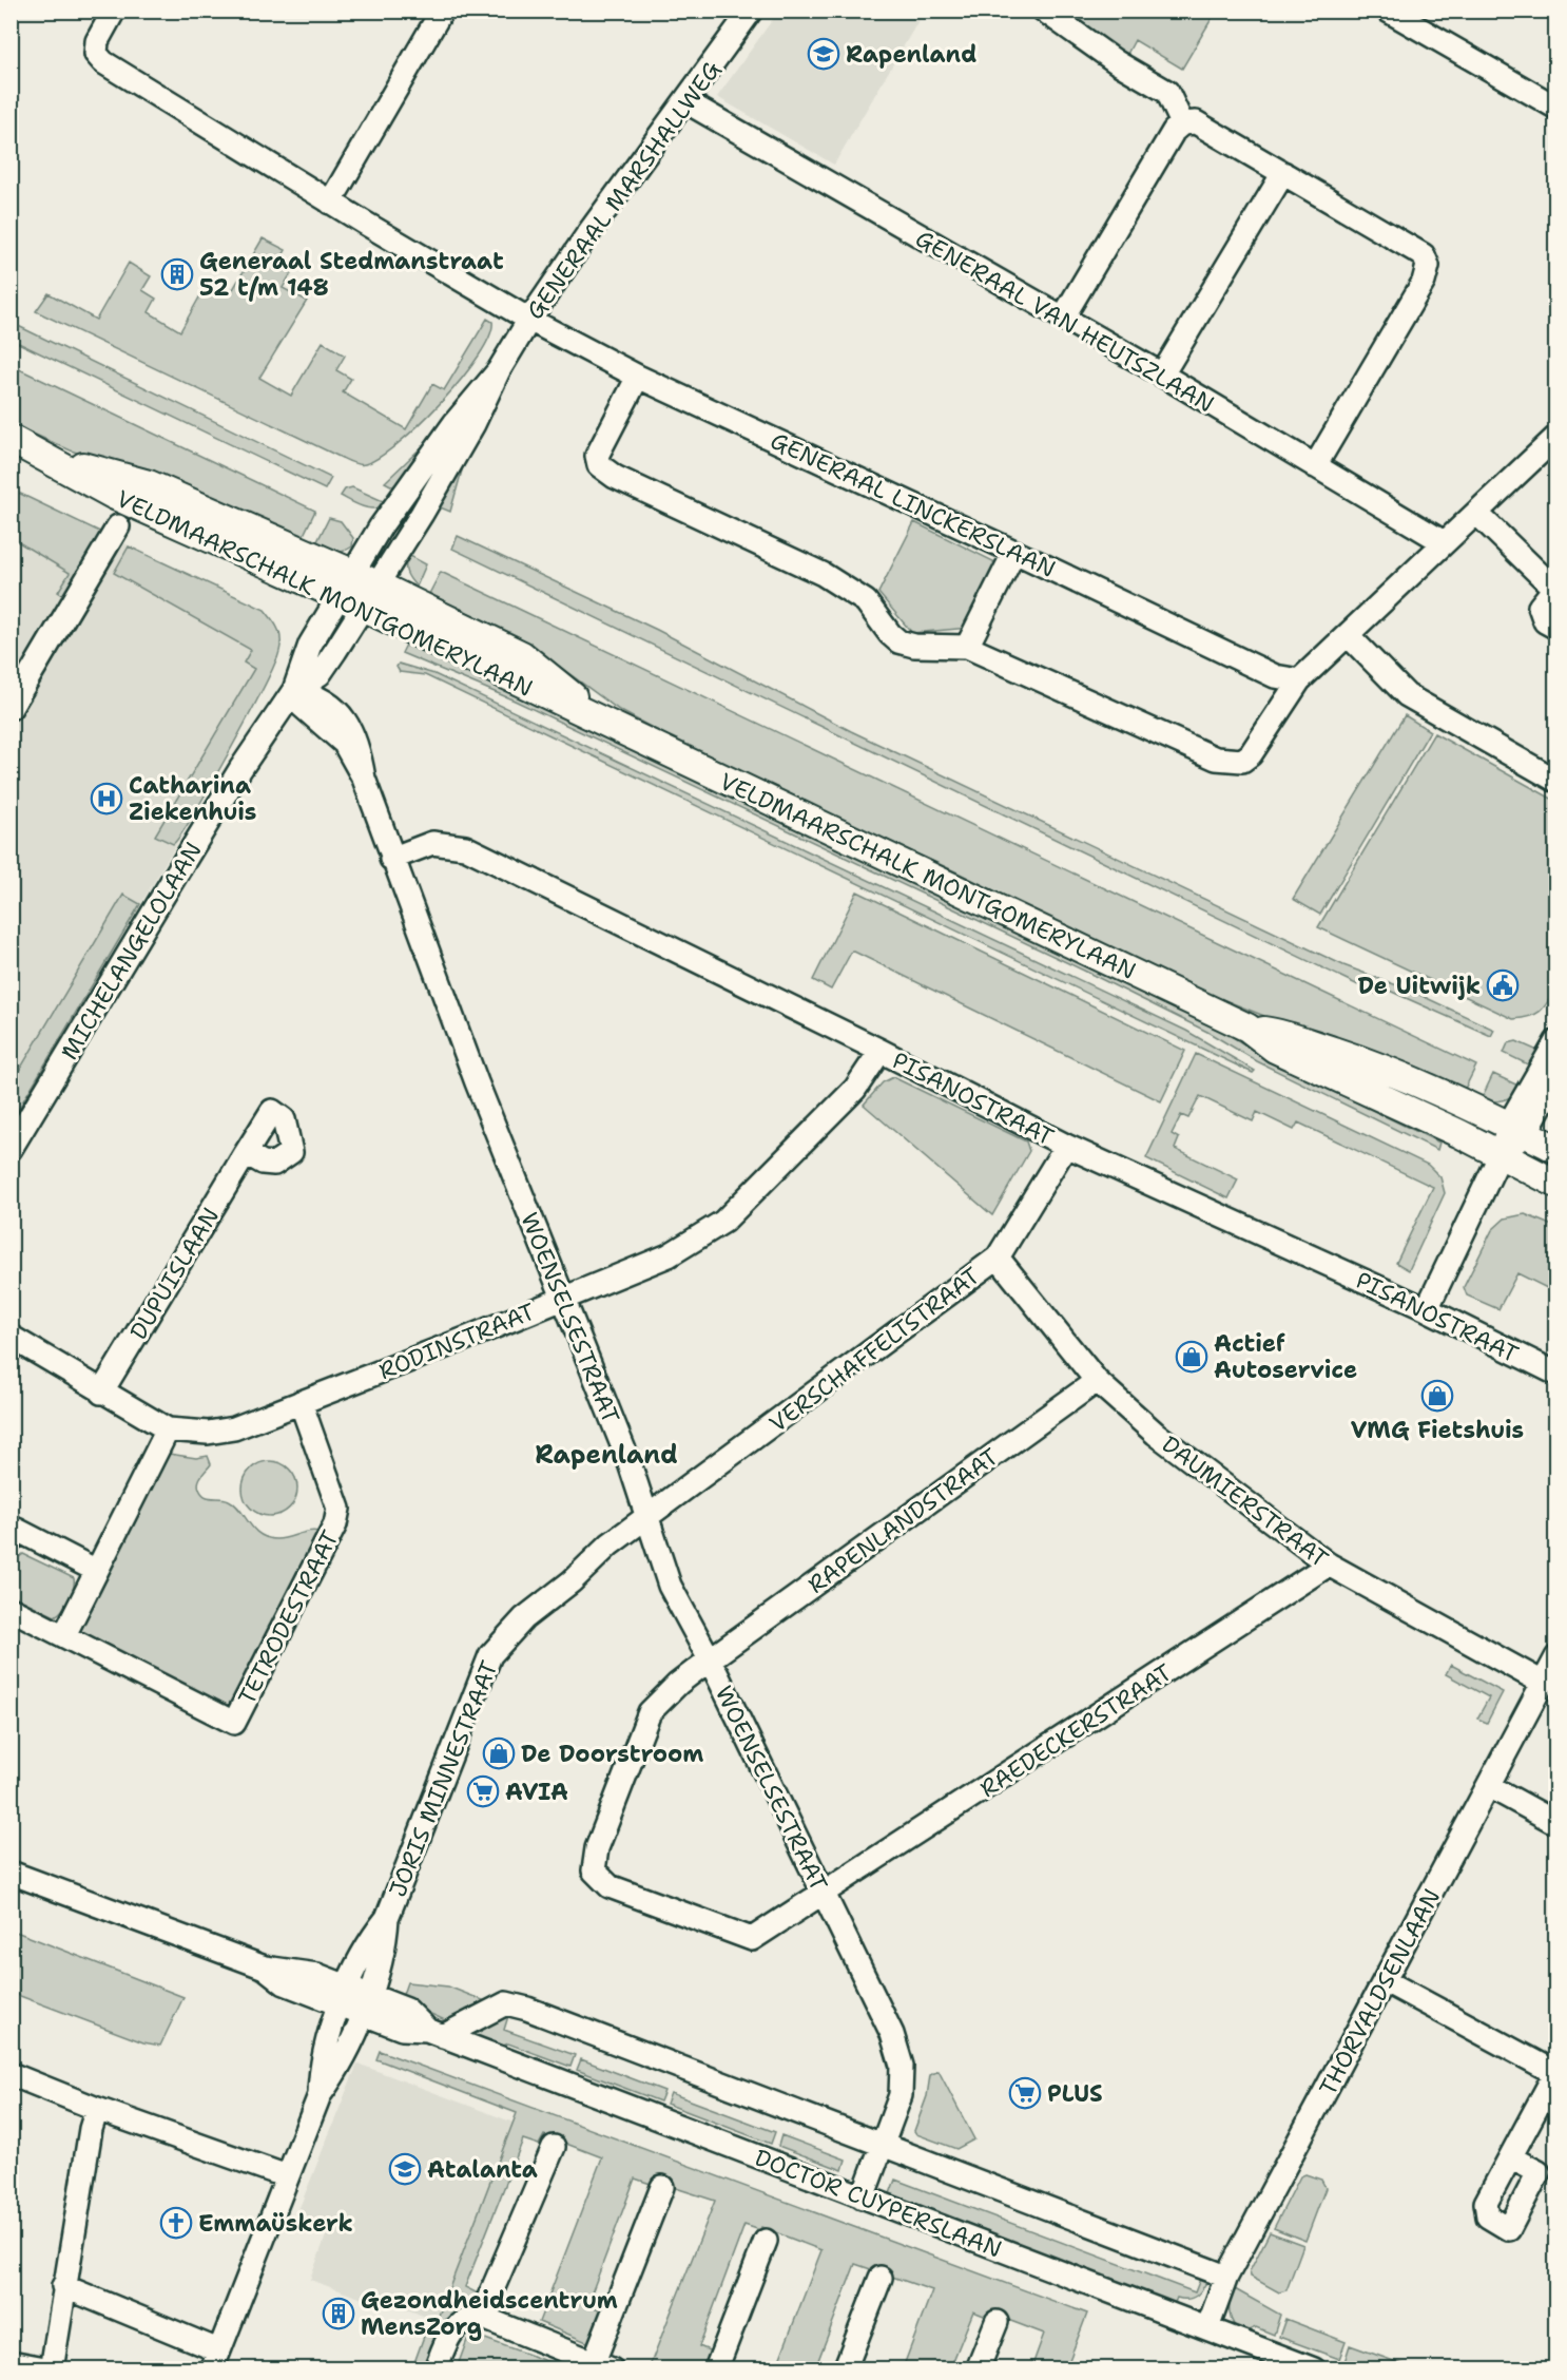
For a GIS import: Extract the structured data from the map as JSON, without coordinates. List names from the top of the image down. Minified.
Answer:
{"streets":{"main road":["VELDMAARSCHALK MONTGOMERYLAAN"],"street":["GENERAAL MARSHALLWEG","GENERAAL VAN HEUTSZLAAN","GENERAAL LINCKERSLAAN","MICHELANGELOLAAN","PISANOSTRAAT","DUPUISLAAN","WOENSELSESTRAAT","RODINSTRAAT","VERSCHAFFELTSTRAAT","DAUMIERSTRAAT","RAPENLANDSTRAAT","TETRODESTRAAT","RAEDECKERSTRAAT","JORIS MINNESTRAAT","THORVALDSENLAAN","DOCTOR CUYPERSLAAN"]},"crossings":[["GENERAAL MARSHALLWEG","GENERAAL VAN HEUTSZLAAN"],["GENERAAL MARSHALLWEG","GENERAAL LINCKERSLAAN"],["GENERAAL MARSHALLWEG","VELDMAARSCHALK MONTGOMERYLAAN"],["GENERAAL MARSHALLWEG","MICHELANGELOLAAN"],["VELDMAARSCHALK MONTGOMERYLAAN","MICHELANGELOLAAN"],["MICHELANGELOLAAN","WOENSELSESTRAAT"],["PISANOSTRAAT","WOENSELSESTRAAT"],["PISANOSTRAAT","RODINSTRAAT"],["PISANOSTRAAT","VERSCHAFFELTSTRAAT"],["DUPUISLAAN","RODINSTRAAT"],["WOENSELSESTRAAT","RODINSTRAAT"],["WOENSELSESTRAAT","VERSCHAFFELTSTRAAT"],["WOENSELSESTRAAT","RAPENLANDSTRAAT"],["WOENSELSESTRAAT","RAEDECKERSTRAAT"],["WOENSELSESTRAAT","JORIS MINNESTRAAT"],["WOENSELSESTRAAT","DOCTOR CUYPERSLAAN"],["RODINSTRAAT","TETRODESTRAAT"],["VERSCHAFFELTSTRAAT","DAUMIERSTRAAT"],["VERSCHAFFELTSTRAAT","JORIS MINNESTRAAT"],["DAUMIERSTRAAT","RAPENLANDSTRAAT"],["DAUMIERSTRAAT","RAEDECKERSTRAAT"],["DAUMIERSTRAAT","THORVALDSENLAAN"],["RAPENLANDSTRAAT","RAEDECKERSTRAAT"],["JORIS MINNESTRAAT","DOCTOR CUYPERSLAAN"],["THORVALDSENLAAN","DOCTOR CUYPERSLAAN"]],"districts":["Rapenland"],"places":{"school or university":["Rapenland","Atalanta"],"building":["Generaal Stedmanstraat 52 t/m 148","Gezondheidscentrum MensZorg"],"hospital":["Catharina Ziekenhuis"],"public building":["De Uitwijk"],"shop":["Actief Autoservice","VMG Fietshuis","De Doorstroom"],"supermarket":["AVIA","PLUS"],"church":["Emmaüskerk"]}}
